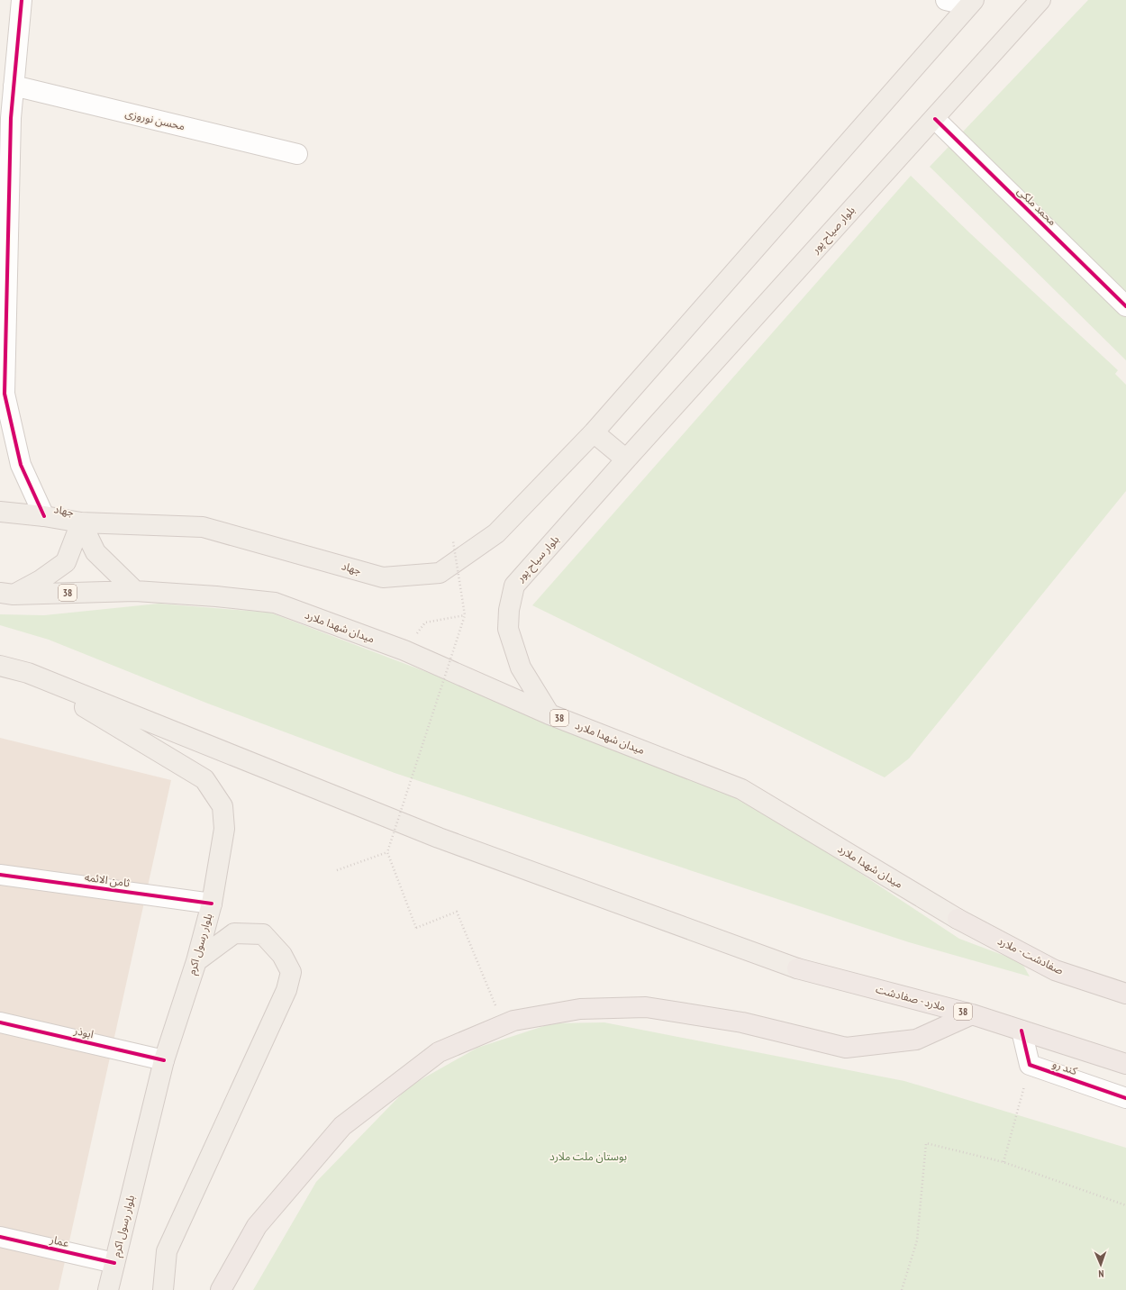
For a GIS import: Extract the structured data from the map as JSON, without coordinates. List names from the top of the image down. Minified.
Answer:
{"streets":{"highway":["38","صفادشت - ملارد","ملارد - صفادشت"],"main road":["بلوار صیاح پور","جهاد","بلوار سیاح پور","میدان شهدا ملارد","بلوار رسول اکرم"],"street":["محسن نوروزی","محمد ملکی","ثامن الائمه","ابوذر","کند رو","عمار"]},"crossings":[["محمد ملکی","بلوار صیاح پور"],["بلوار صیاح پور","بلوار سیاح پور"],["بلوار سیاح پور","میدان شهدا ملارد"],["38","میدان شهدا ملارد"],["38","بلوار رسول اکرم"],["38","ملارد - صفادشت"],["میدان شهدا ملارد","صفادشت - ملارد"],["ثامن الائمه","بلوار رسول اکرم"],["بلوار رسول اکرم","ابوذر"],["بلوار رسول اکرم","عمار"]],"parks":["بوستان ملت ملارد"],"north":"bottom"}
